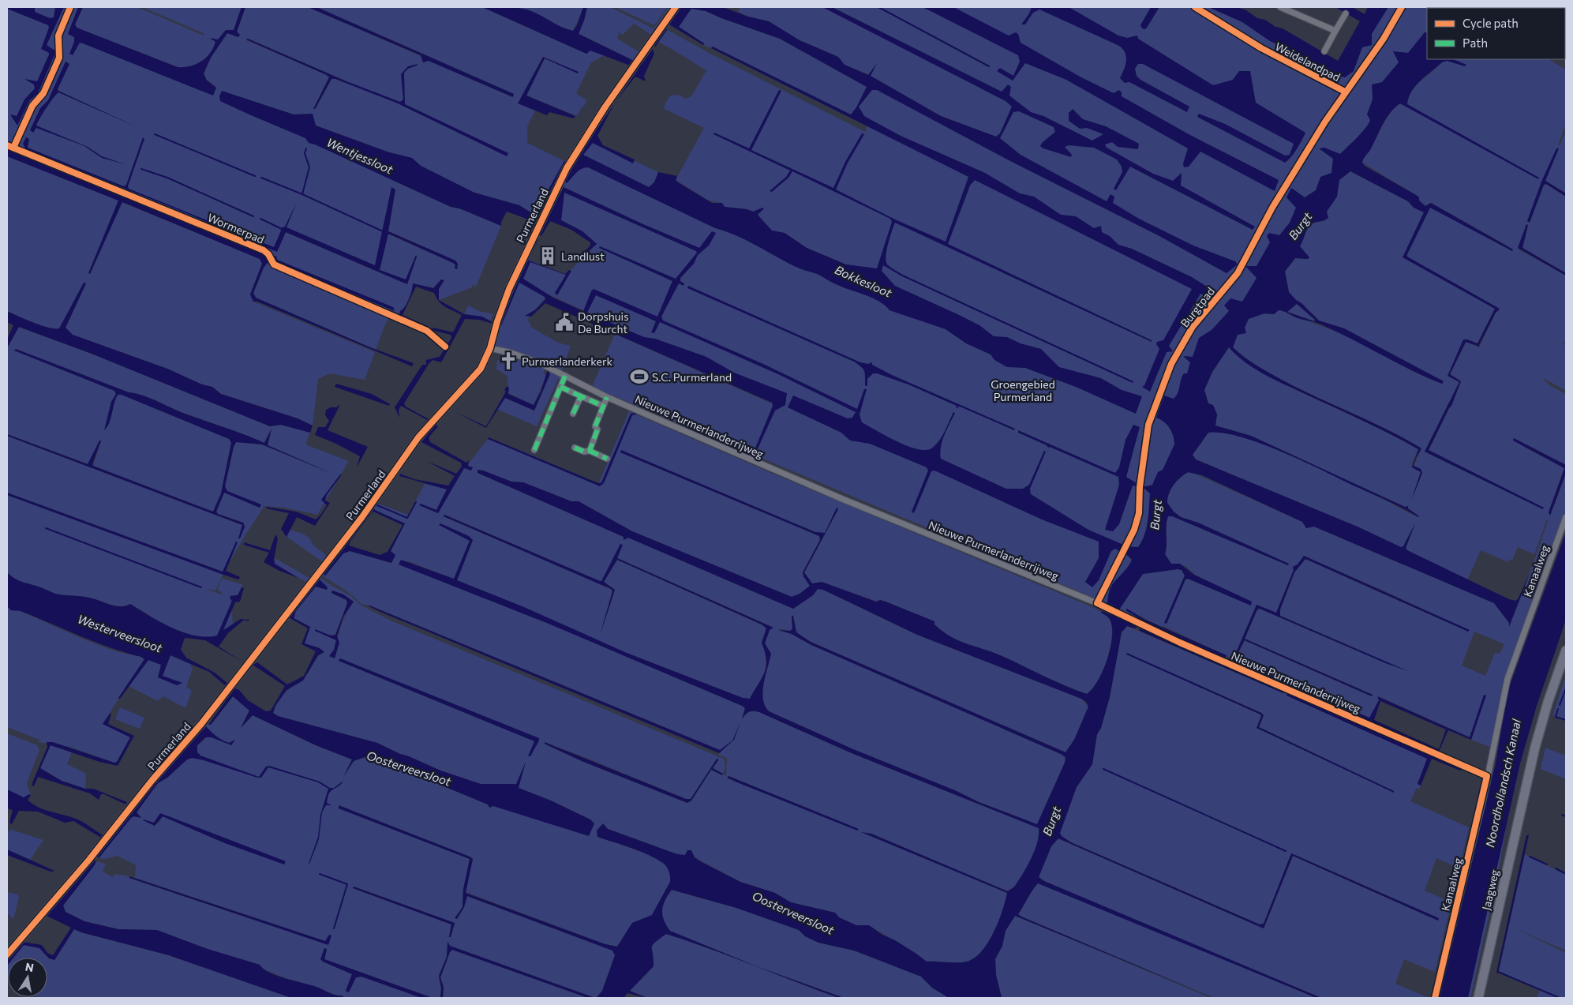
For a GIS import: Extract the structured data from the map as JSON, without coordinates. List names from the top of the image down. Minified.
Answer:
{"streets":{"main road":["Jaagweg"],"street":["Purmerland","Nieuwe Purmerlanderrijweg","Kanaalweg"],"cycle path":["Weidelandpad","Wormerpad","Burgtpad"]},"crossings":[["Purmerland","Nieuwe Purmerlanderrijweg"],["Nieuwe Purmerlanderrijweg","Kanaalweg"]],"water":["Wentjessloot","Burgt","Bokkesloot","Westerveersloot","Oosterveersloot","Noordhollandsch Kanaal"],"parks":["Groengebied Purmerland"],"places":{"building":["Landlust"],"public building":["Dorpshuis De Burcht"],"church":["Purmerlanderkerk"],"sports":["S.C. Purmerland"]},"legend":["Cycle path","Path"],"north":"top"}
